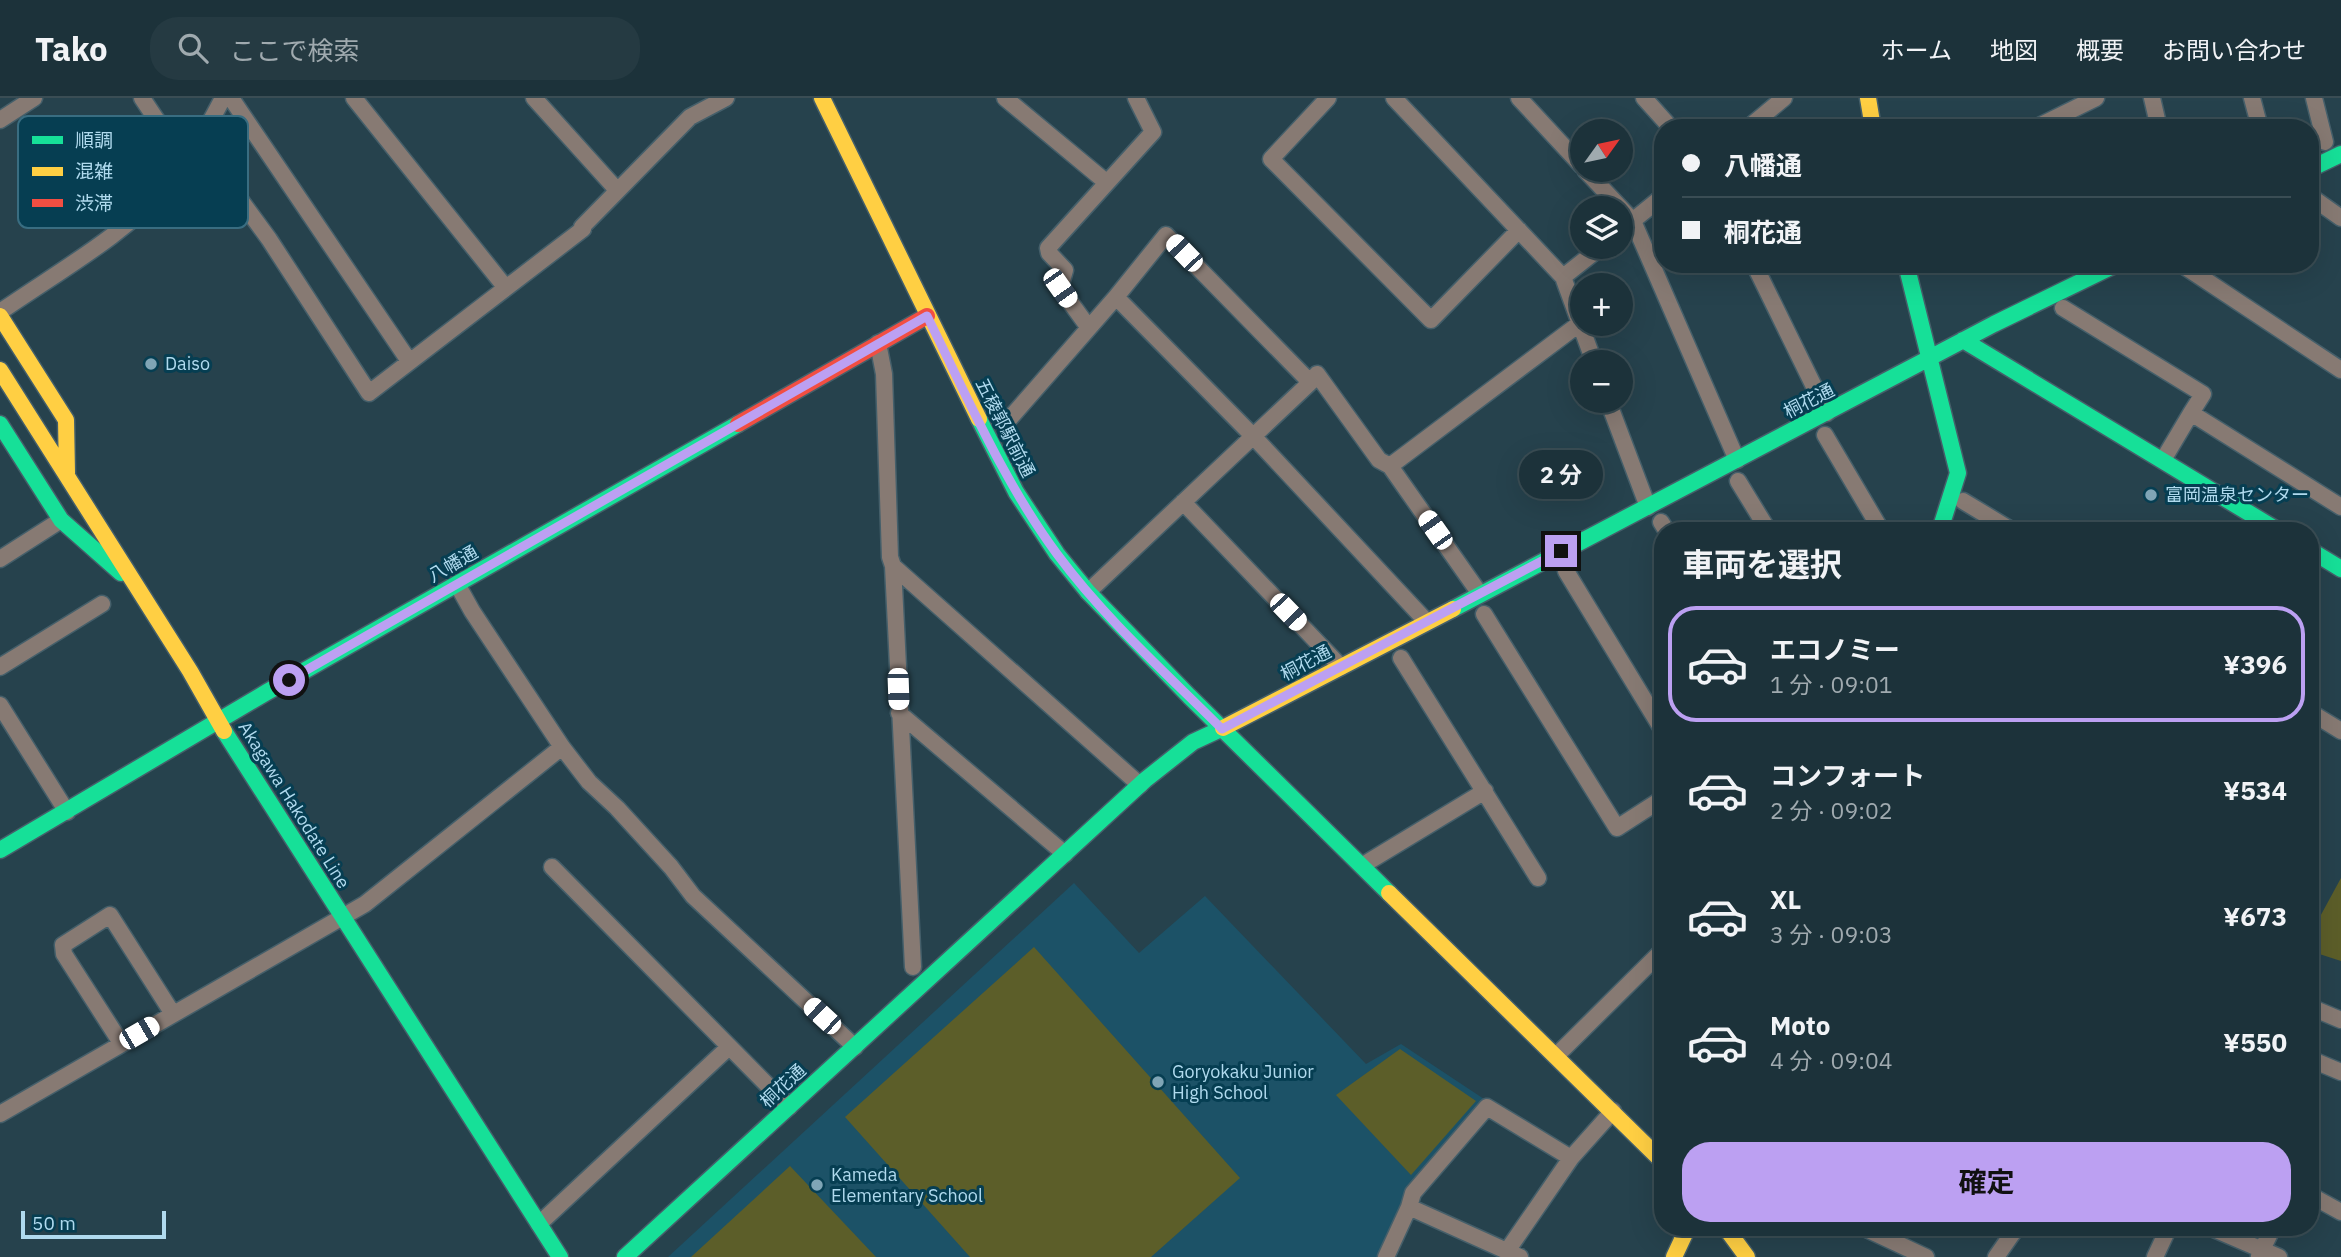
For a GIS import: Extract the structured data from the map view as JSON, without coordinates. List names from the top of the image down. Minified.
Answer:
{"streets":{"street":["桐花通","五稜郭駅前通","八幡通","Akagawa Hakodate Line"]},"crossings":[["桐花通","五稜郭駅前通"],["五稜郭駅前通","八幡通"],["八幡通","Akagawa Hakodate Line"]],"places":["Daiso","富岡温泉センター","Goryokaku Junior High School","Kameda Elementary School"],"legend":["順調","混雑","渋滞"],"scale_bar":"50 m","north":"top right","page":{"header":"Tako","search":"ここで検索","nav":["ホーム","地図","概要","お問い合わせ"],"map_buttons":["+","−"],"banner":["八幡通","桐花通"],"bubble":"2 分","heading":"車両を選択","list":[{"name":"エコノミー","note":"1 分 · 09:01","value":"¥396"},{"name":"コンフォート","note":"2 分 · 09:02","value":"¥534"},{"name":"XL","note":"3 分 · 09:03","value":"¥673"},{"name":"Moto","note":"4 分 · 09:04","value":"¥550"}],"buttons":"確定","scale":"50 m"}}
